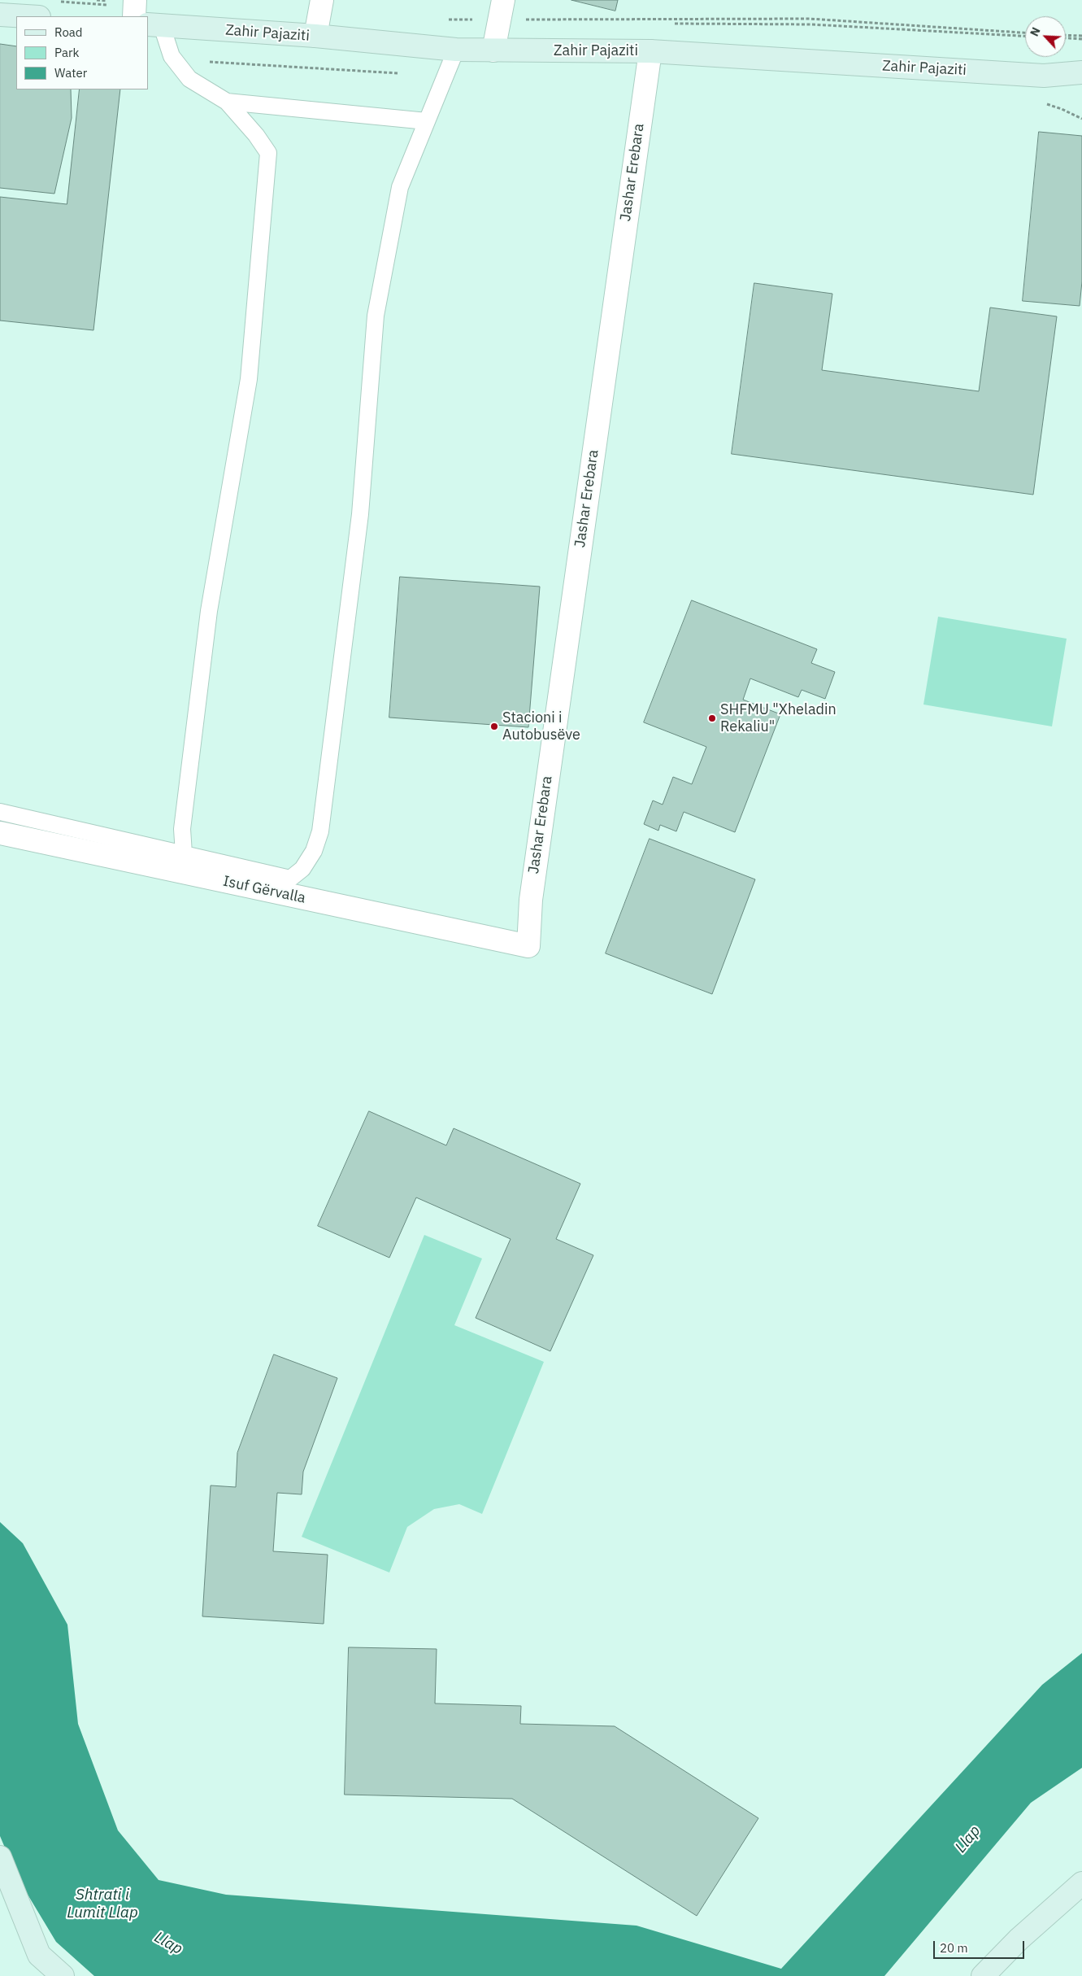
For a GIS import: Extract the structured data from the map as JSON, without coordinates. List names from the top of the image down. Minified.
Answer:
{"streets":{"main road":["Zahir Pajaziti"],"street":["Jashar Erebara","Isuf Gërvalla"]},"crossings":[["Zahir Pajaziti","Jashar Erebara"],["Jashar Erebara","Isuf Gërvalla"]],"water":["Llap","Shtrati i Lumit Llap"],"places":["SHFMU \"Xheladin Rekaliu\"","Stacioni i Autobusëve"],"legend":["Road","Park","Water"],"scale_bar":"20 m","north":"top left"}
